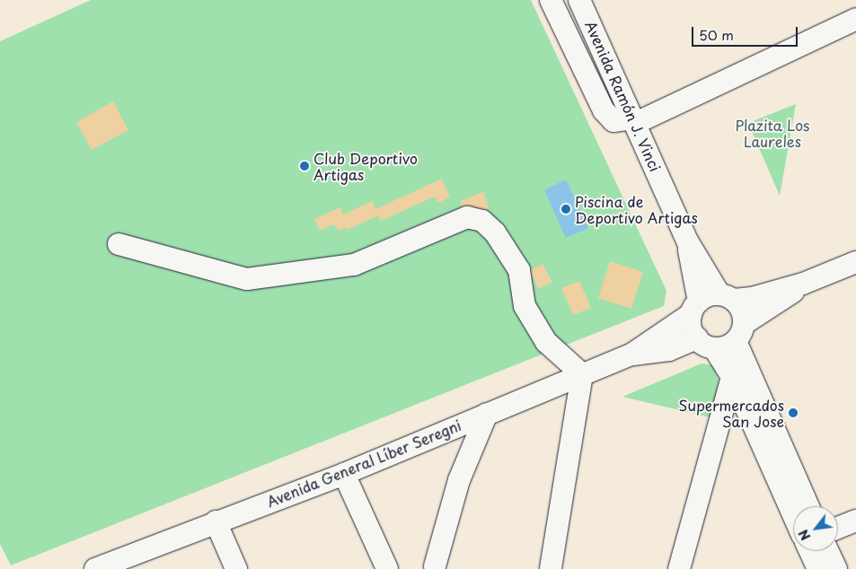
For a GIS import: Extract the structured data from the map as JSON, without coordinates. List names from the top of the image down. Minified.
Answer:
{"streets":{"street":["Avenida Ramón J. Vinci","Avenida General Líber Seregni"]},"crossings":[["Avenida Ramón J. Vinci","Avenida General Líber Seregni"]],"parks":["Plazita Los Laureles"],"places":["Club Deportivo Artigas","Piscina de Deportivo Artigas","Supermercados San Jose"],"scale_bar":"50 m","north":"bottom left"}
